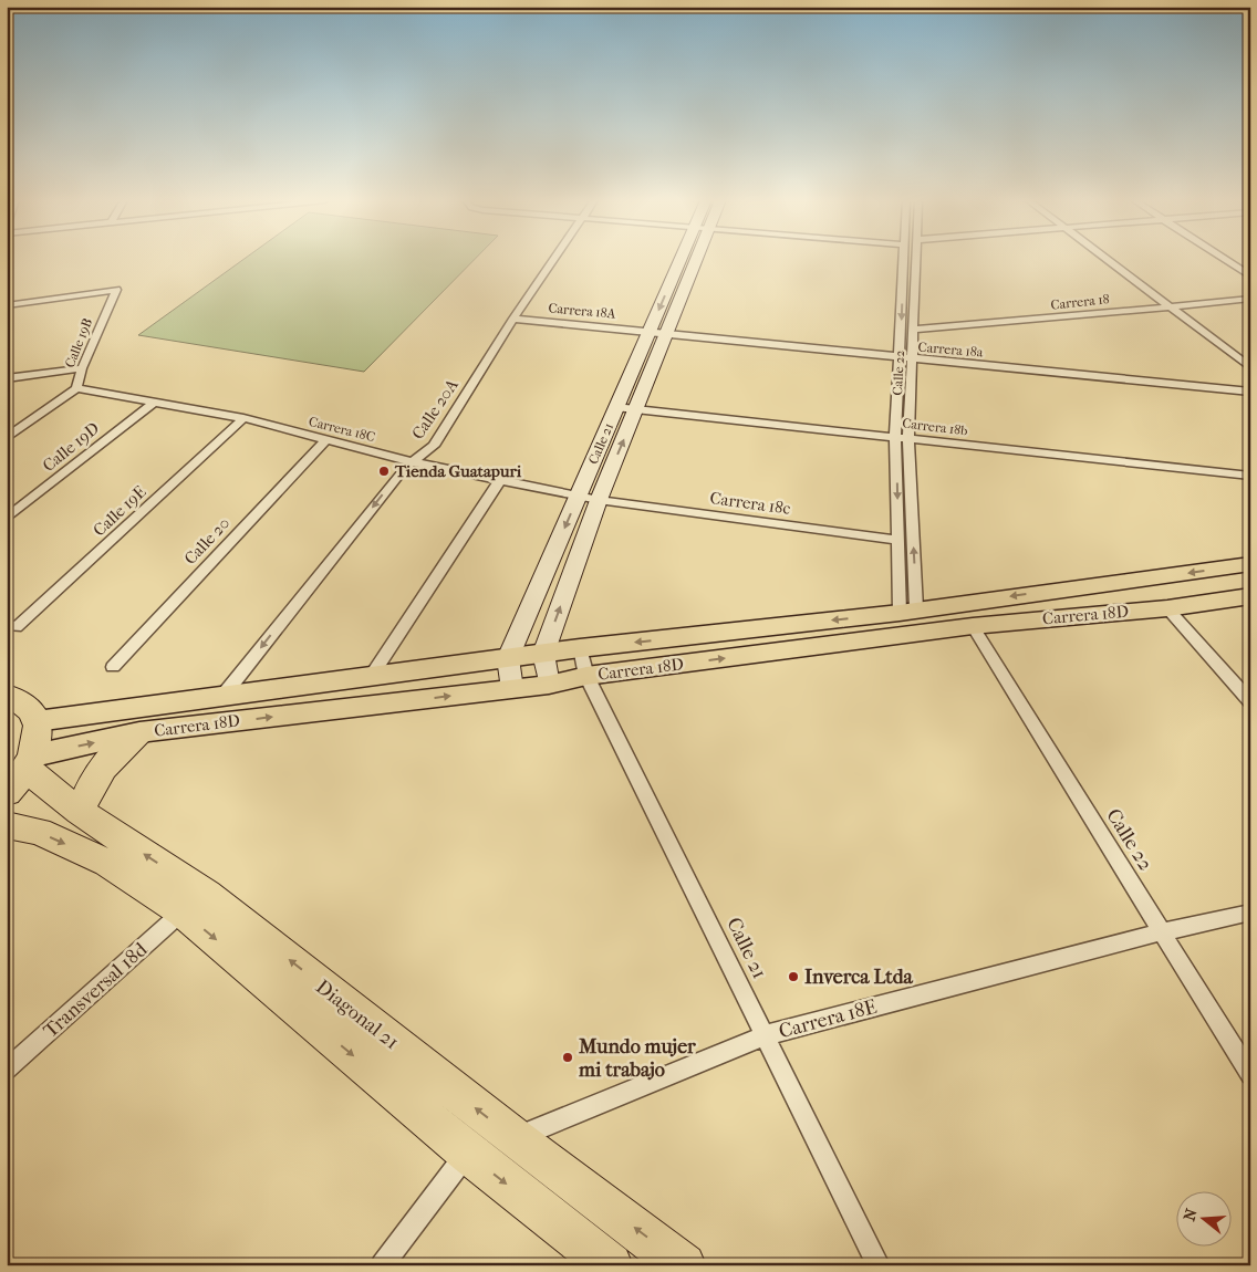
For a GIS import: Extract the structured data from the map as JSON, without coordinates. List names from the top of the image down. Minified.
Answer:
{"streets":{"highway":["Diagonal 21"],"main road":["Calle 21","Carrera 18D"],"street":["Carrera 18","Carrera 18A","Calle 19B","Carrera 18a","Calle 22","Calle 20A","Carrera 18b","Carrera 18C","Calle 19D","Carrera 18c","Calle 19E","Calle 20","Transversal 18d","Carrera 18E"]},"crossings":[["Carrera 18","Calle 22"],["Carrera 18A","Carrera 18a"],["Carrera 18A","Calle 20A"],["Carrera 18A","Calle 21"],["Calle 19B","Carrera 18C"],["Carrera 18a","Calle 22"],["Carrera 18a","Calle 21"],["Calle 22","Carrera 18b"],["Calle 22","Carrera 18c"],["Calle 22","Carrera 18D"],["Calle 22","Carrera 18E"],["Calle 20A","Carrera 18C"],["Calle 20A","Carrera 18D"],["Carrera 18b","Calle 21"],["Carrera 18C","Calle 21"],["Carrera 18C","Calle 19D"],["Carrera 18C","Carrera 18c"],["Carrera 18C","Calle 19E"],["Carrera 18C","Calle 20"],["Calle 21","Carrera 18c"],["Calle 21","Carrera 18D"],["Calle 21","Carrera 18E"],["Carrera 18D","Diagonal 21"],["Transversal 18d","Diagonal 21"],["Diagonal 21","Carrera 18E"]],"places":["Tienda Guatapuri","Inverca Ltda","Mundo mujer mi trabajo"],"north":"left"}
